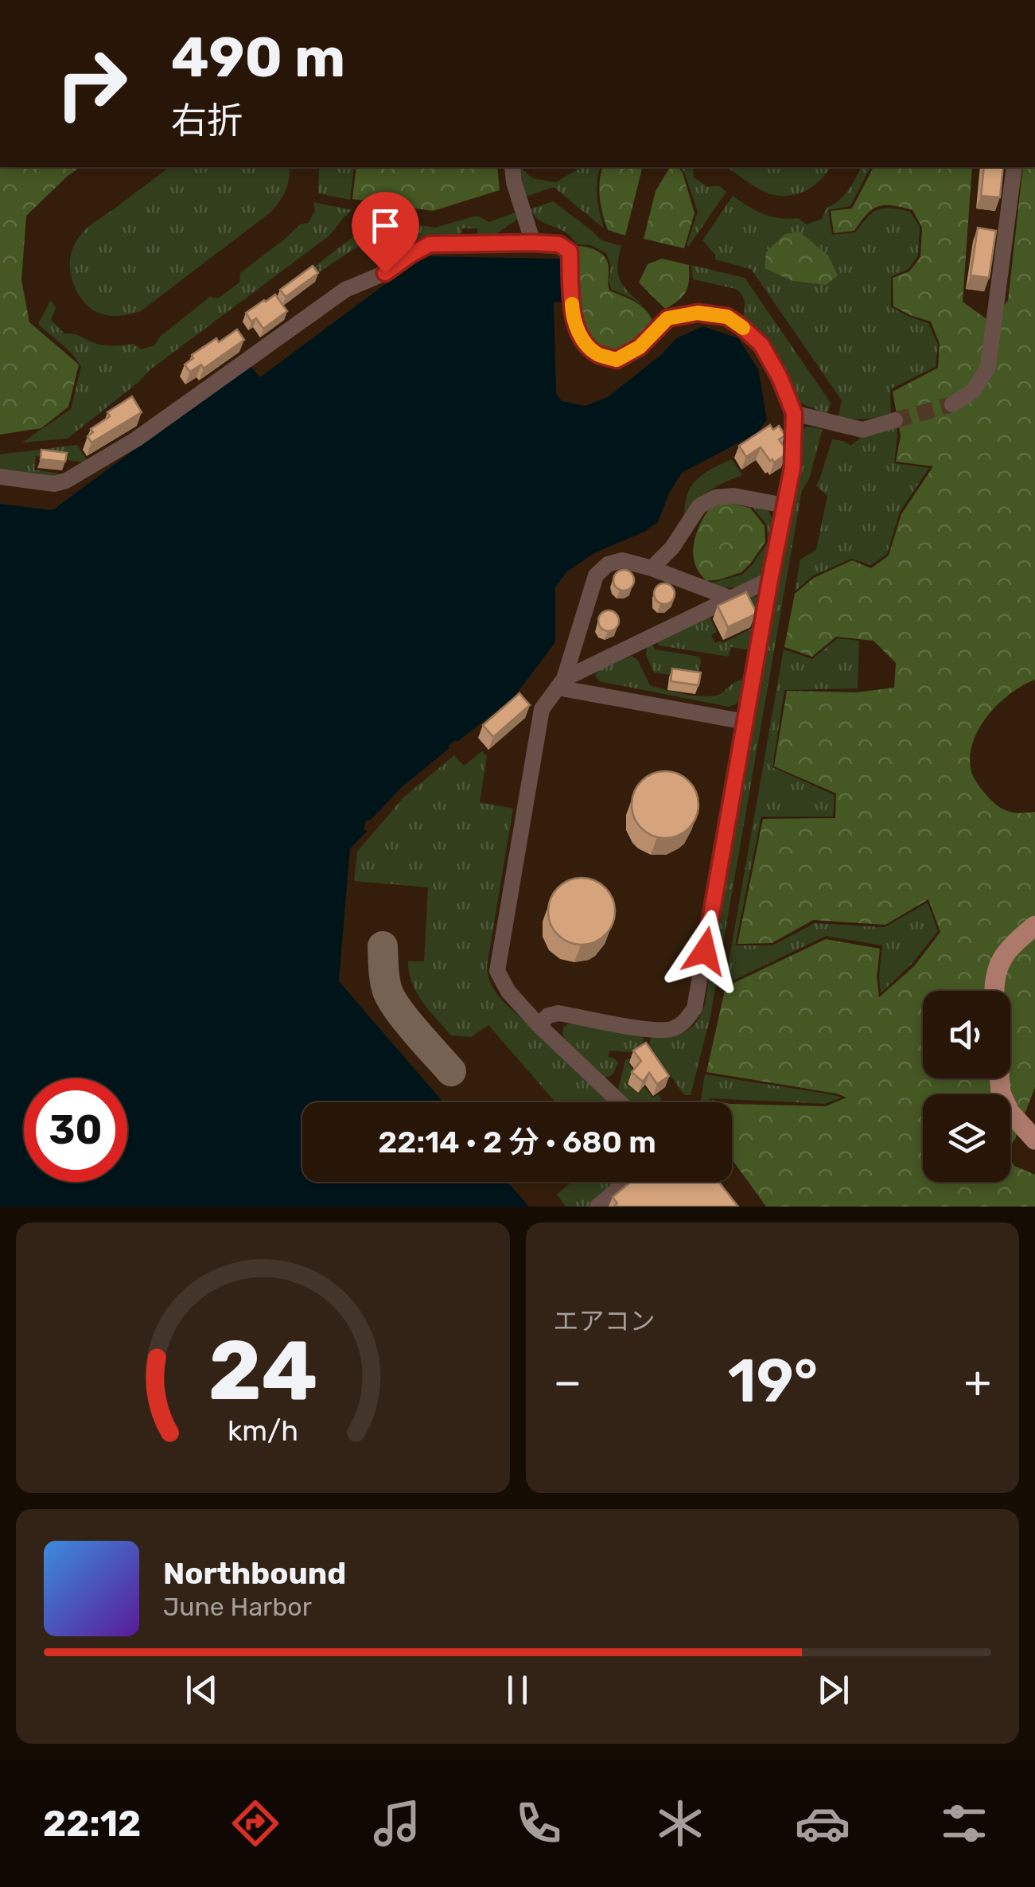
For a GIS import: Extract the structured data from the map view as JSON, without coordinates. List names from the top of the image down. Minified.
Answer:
{"page":{"turn":["490 m","右折"],"limit":"30","trip":"22:14 · 2 分 · 680 m","tile":"エアコン","heat":["−","19°","+"],"song":["Northbound","June Harbor"],"tabs":"22:12","gauge":["24","km/h"]}}
